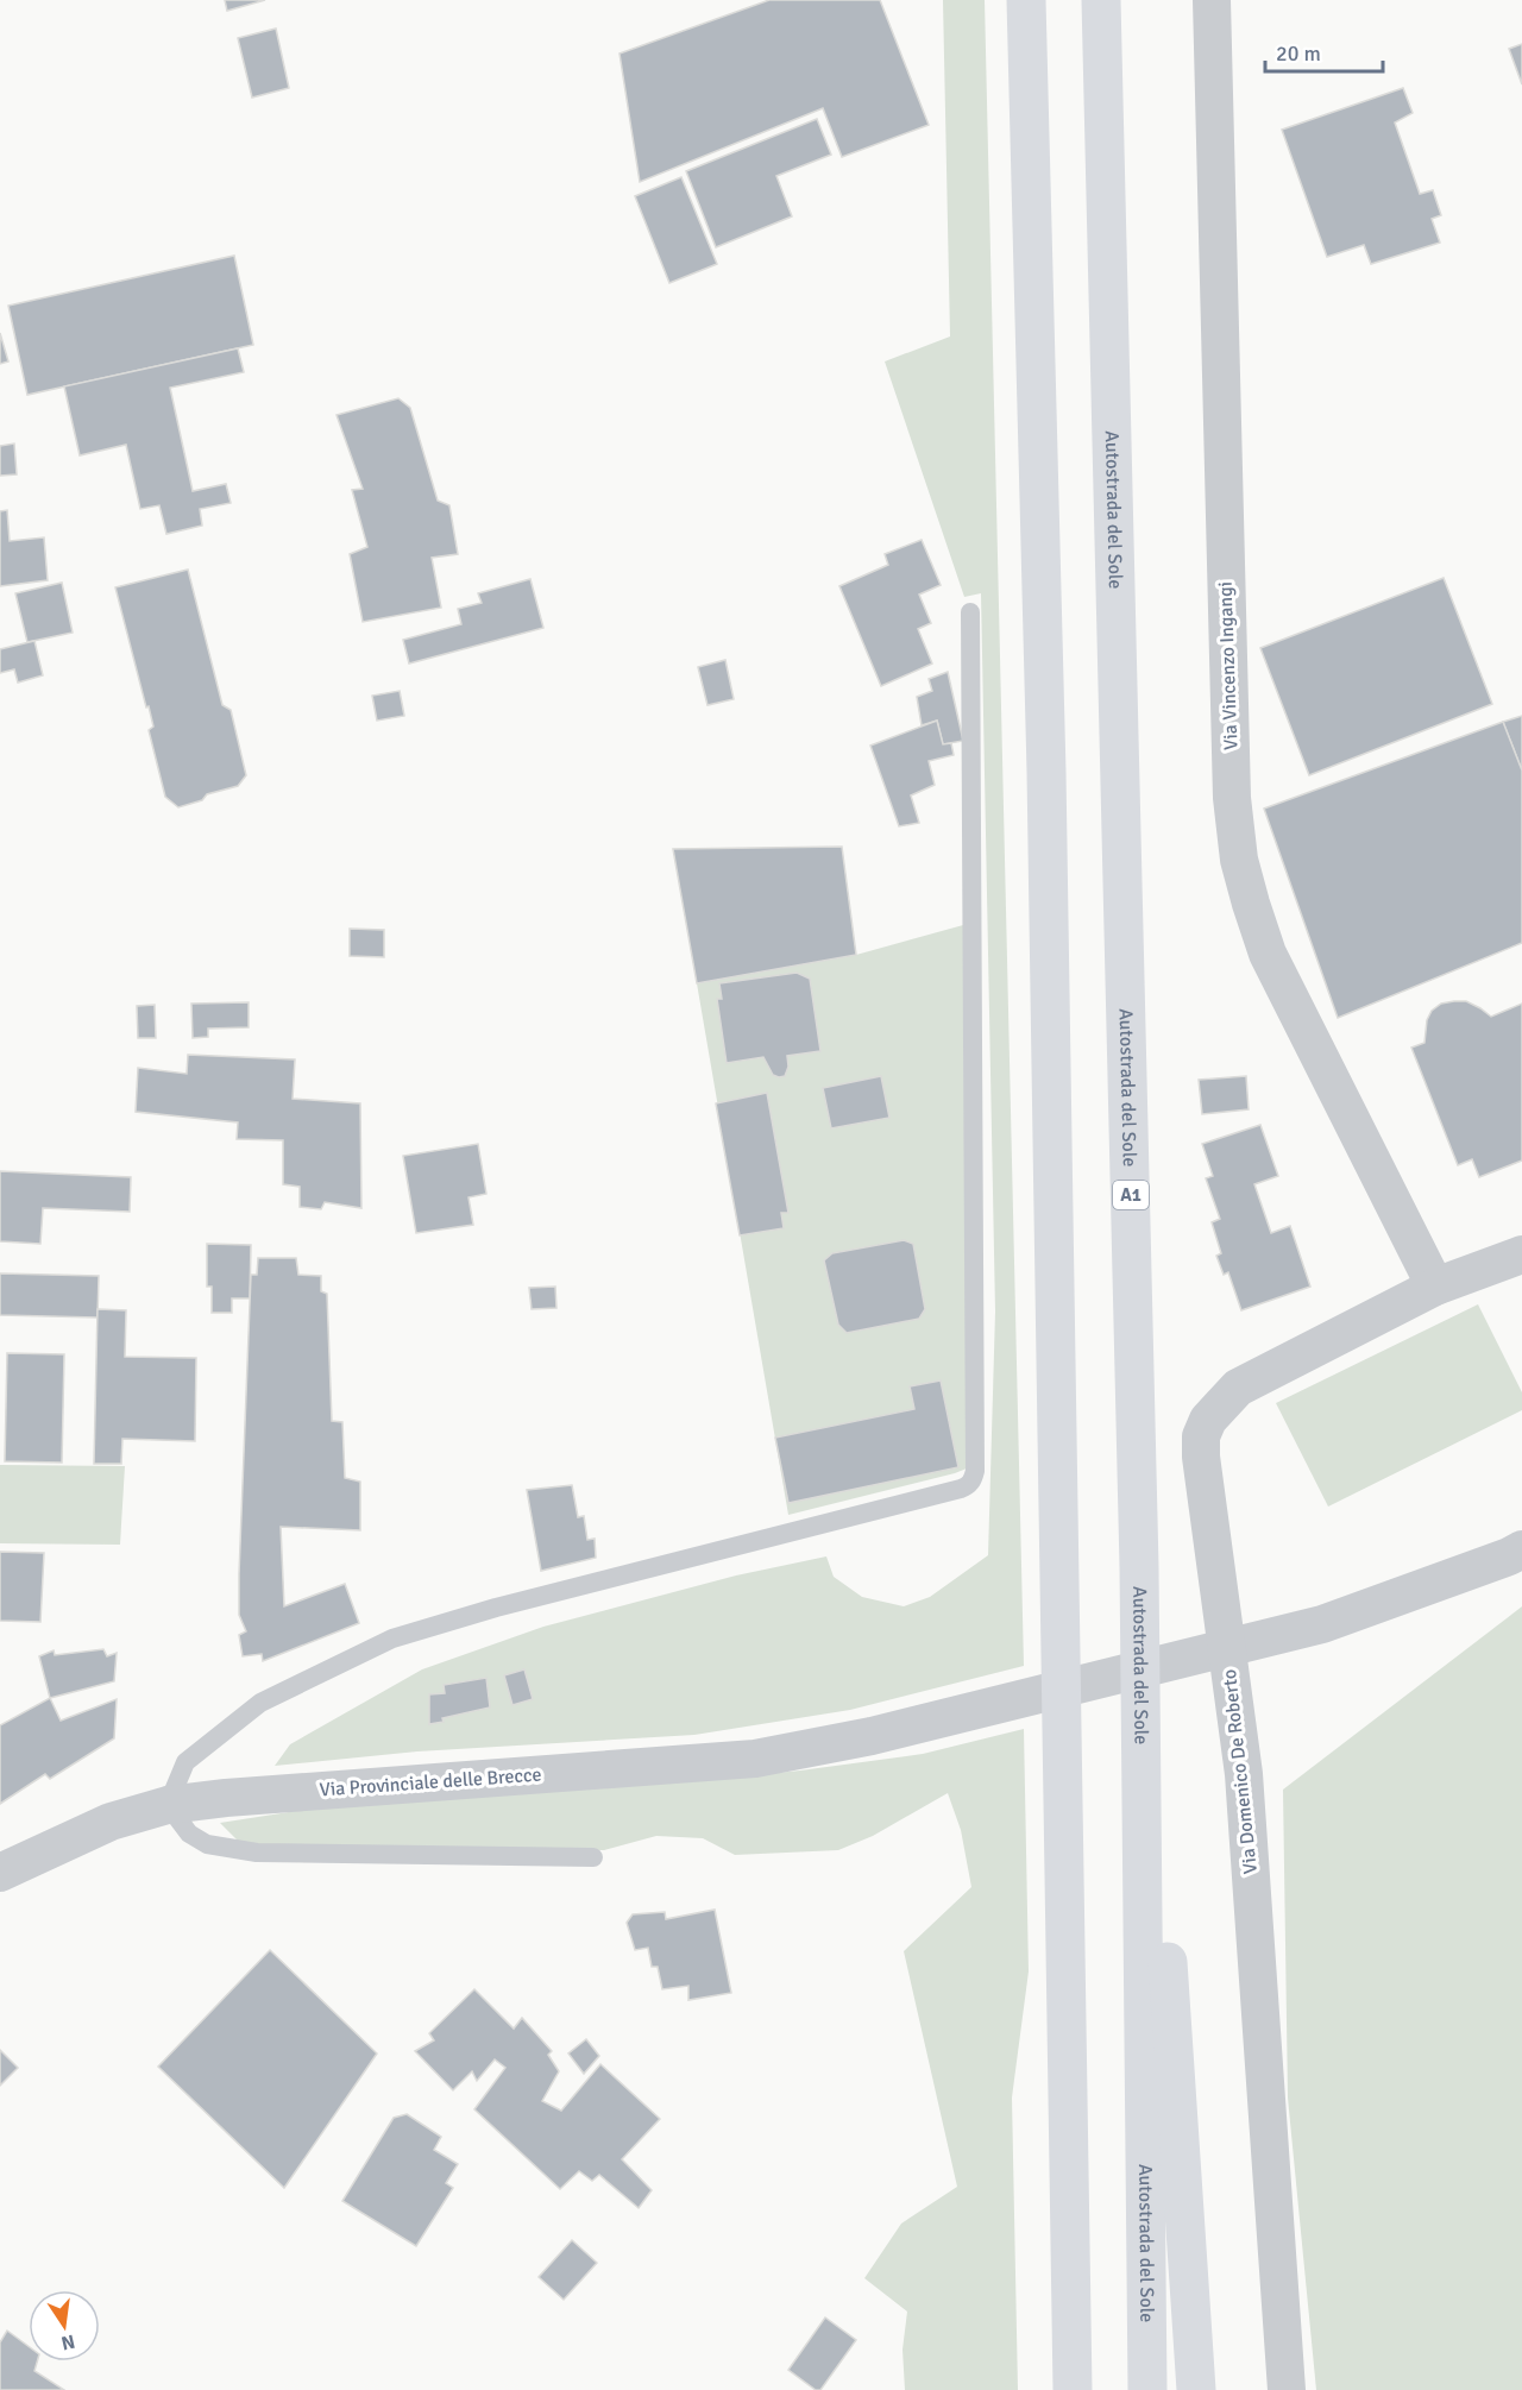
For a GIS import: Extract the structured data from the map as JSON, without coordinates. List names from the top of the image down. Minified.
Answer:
{"streets":{"highway":["Autostrada del Sole","A1"],"street":["Via Vincenzo Ingangi","Via Domenico De Roberto","Via Provinciale delle Brecce"]},"crossings":[["Via Vincenzo Ingangi","Via Domenico De Roberto"]],"scale_bar":"20 m","north":"bottom"}
